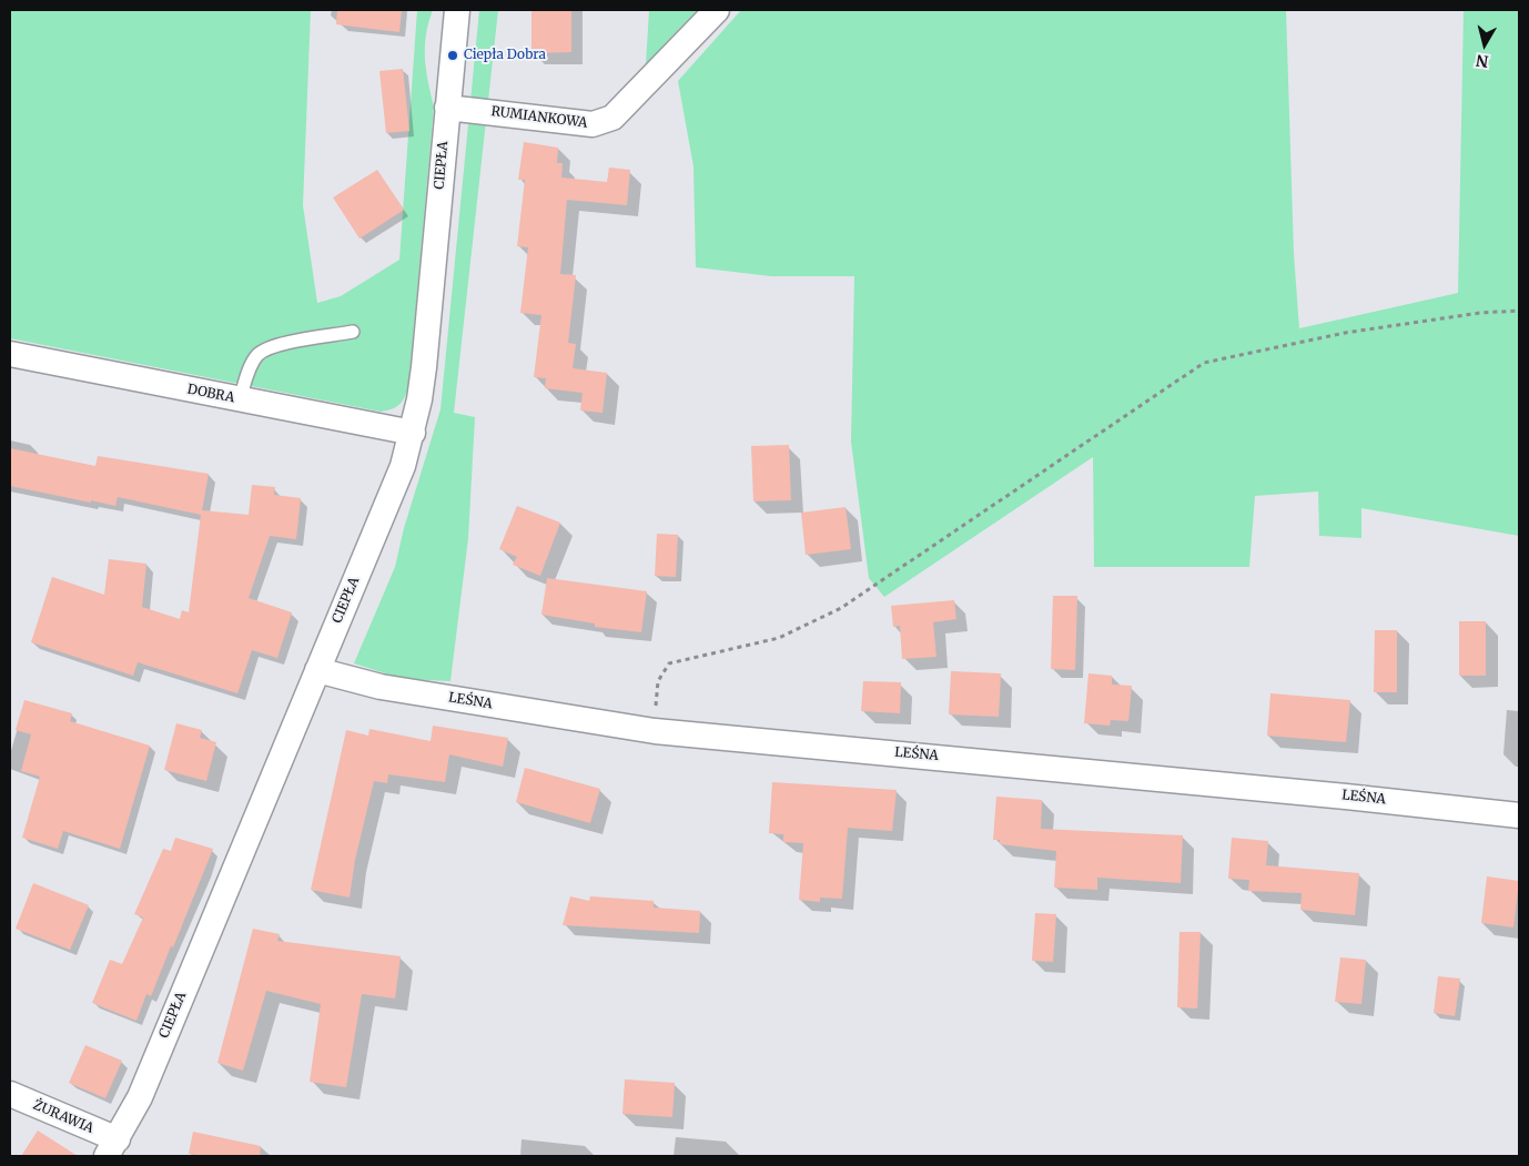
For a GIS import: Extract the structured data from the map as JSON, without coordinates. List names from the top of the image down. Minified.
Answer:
{"streets":{"street":["RUMIANKOWA","CIEPŁA","DOBRA","LEŚNA","ŻURAWIA"]},"crossings":[["RUMIANKOWA","CIEPŁA"],["CIEPŁA","DOBRA"],["CIEPŁA","LEŚNA"],["CIEPŁA","ŻURAWIA"]],"places":["Ciepła Dobra"],"north":"bottom"}
